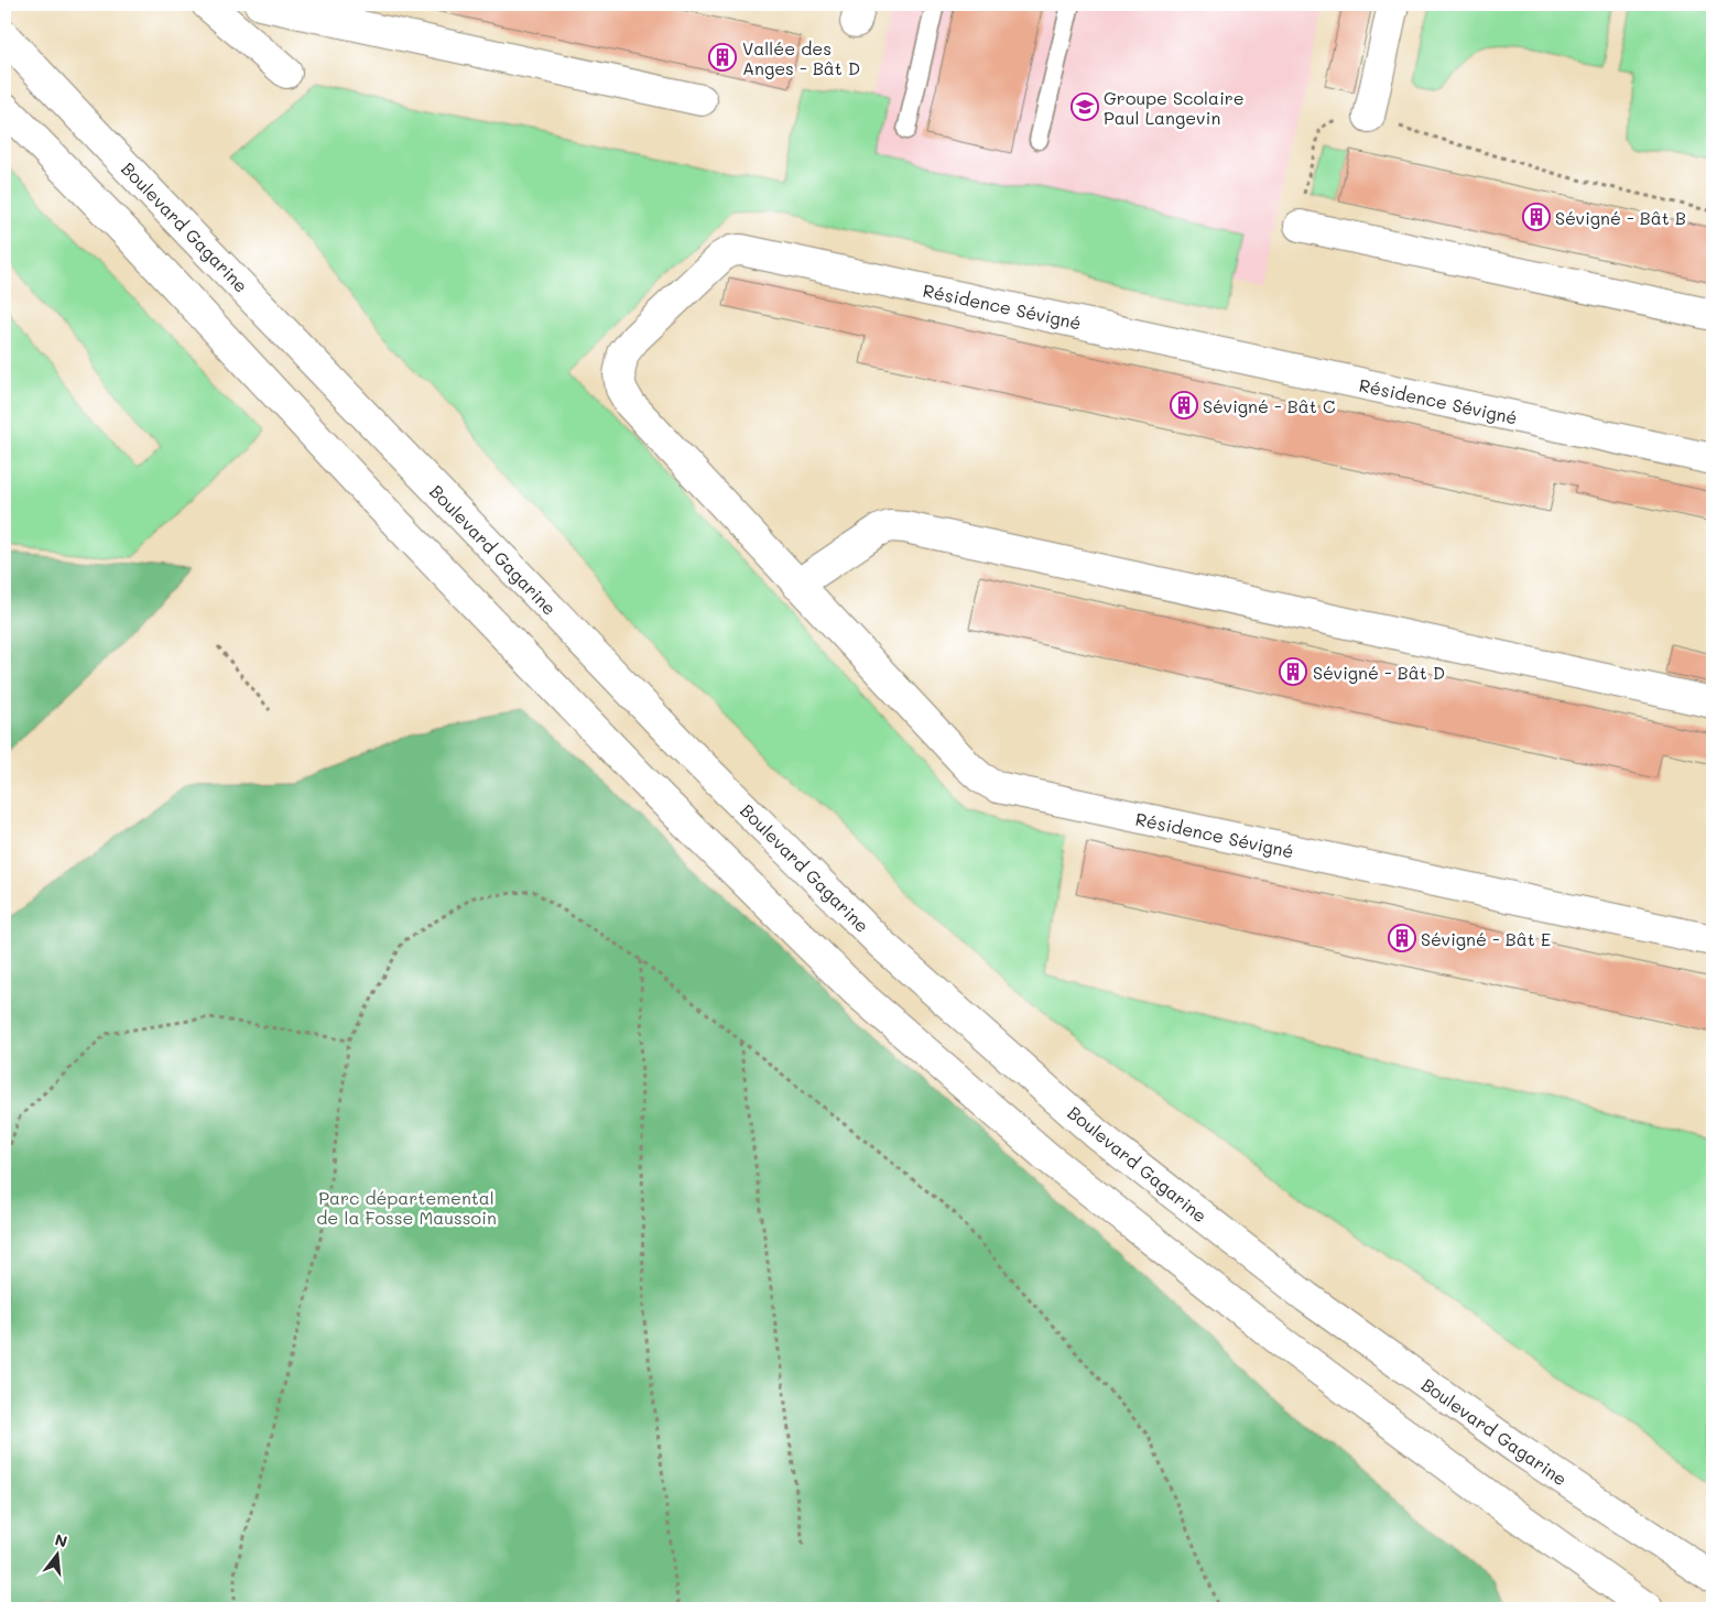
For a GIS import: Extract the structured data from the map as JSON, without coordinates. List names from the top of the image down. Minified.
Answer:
{"streets":{"street":["Boulevard Gagarine","Résidence Sévigné"]},"parks":["Parc départemental de la Fosse Maussoin"],"places":{"building":["Vallée des Anges - Bât D","Sévigné - Bât B","Sévigné - Bât C","Sévigné - Bât D","Sévigné - Bât E"],"school or university":["Groupe Scolaire Paul Langevin"]},"north":"top"}
